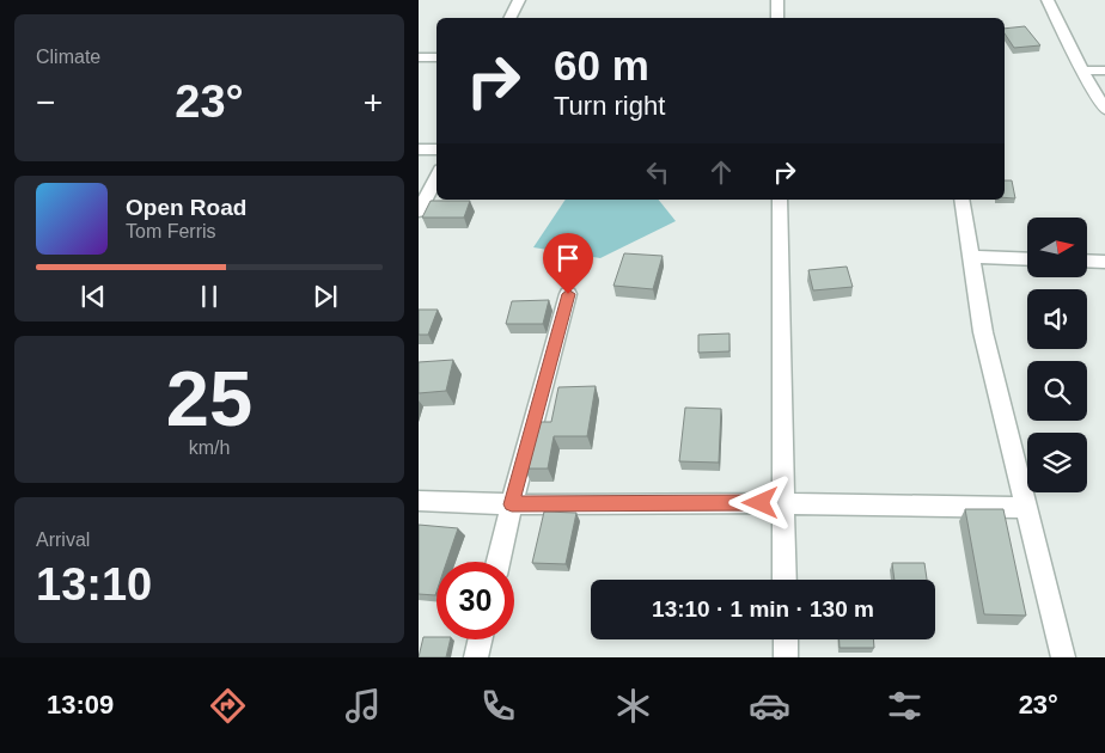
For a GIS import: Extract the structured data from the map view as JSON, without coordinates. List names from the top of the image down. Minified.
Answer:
{"north":"right","page":{"tile":["Climate",["25","km/h"],["Arrival","13:10"]],"turn":["60 m","Turn right"],"heat":["−","23°","+"],"song":["Open Road","Tom Ferris"],"limit":"30","trip":"13:10 · 1 min · 130 m","tabs":["13:09","23°"]}}
